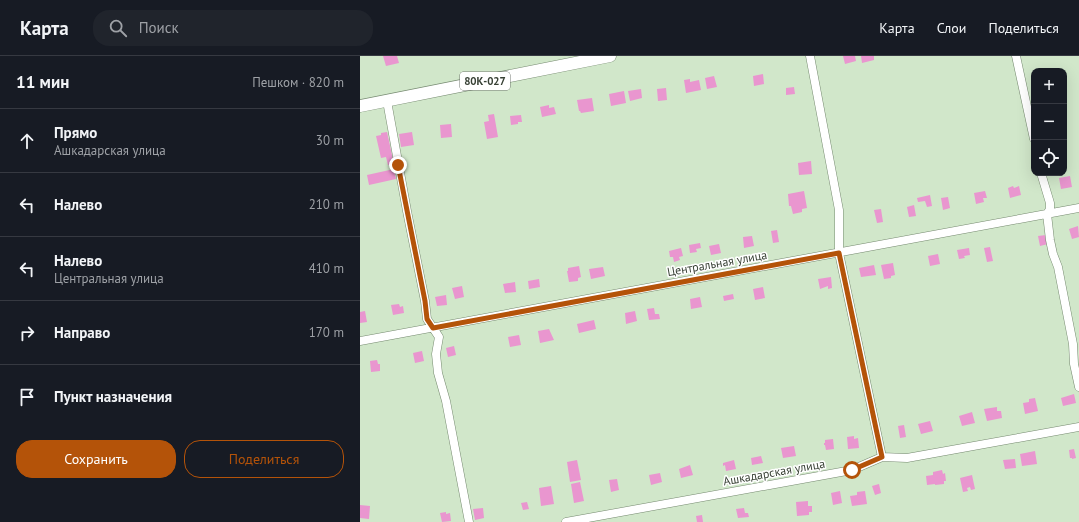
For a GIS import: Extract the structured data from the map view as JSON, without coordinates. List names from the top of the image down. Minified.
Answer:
{"streets":{"main road":["80К-027"],"street":["Центральная улица","Ашкадарская улица"]},"page":{"header":"Карта","search":"Поиск","nav":["Карта","Слои","Поделиться"],"heading":["11 мин","Пешком · 820 m"],"map_buttons":["+","−"],"list":[["Прямо","Ашкадарская улица","30 m"],["Налево","210 m"],["Налево","Центральная улица","410 m"],["Направо","170 m"],"Пункт назначения"],"buttons":["Сохранить","Поделиться"]}}
